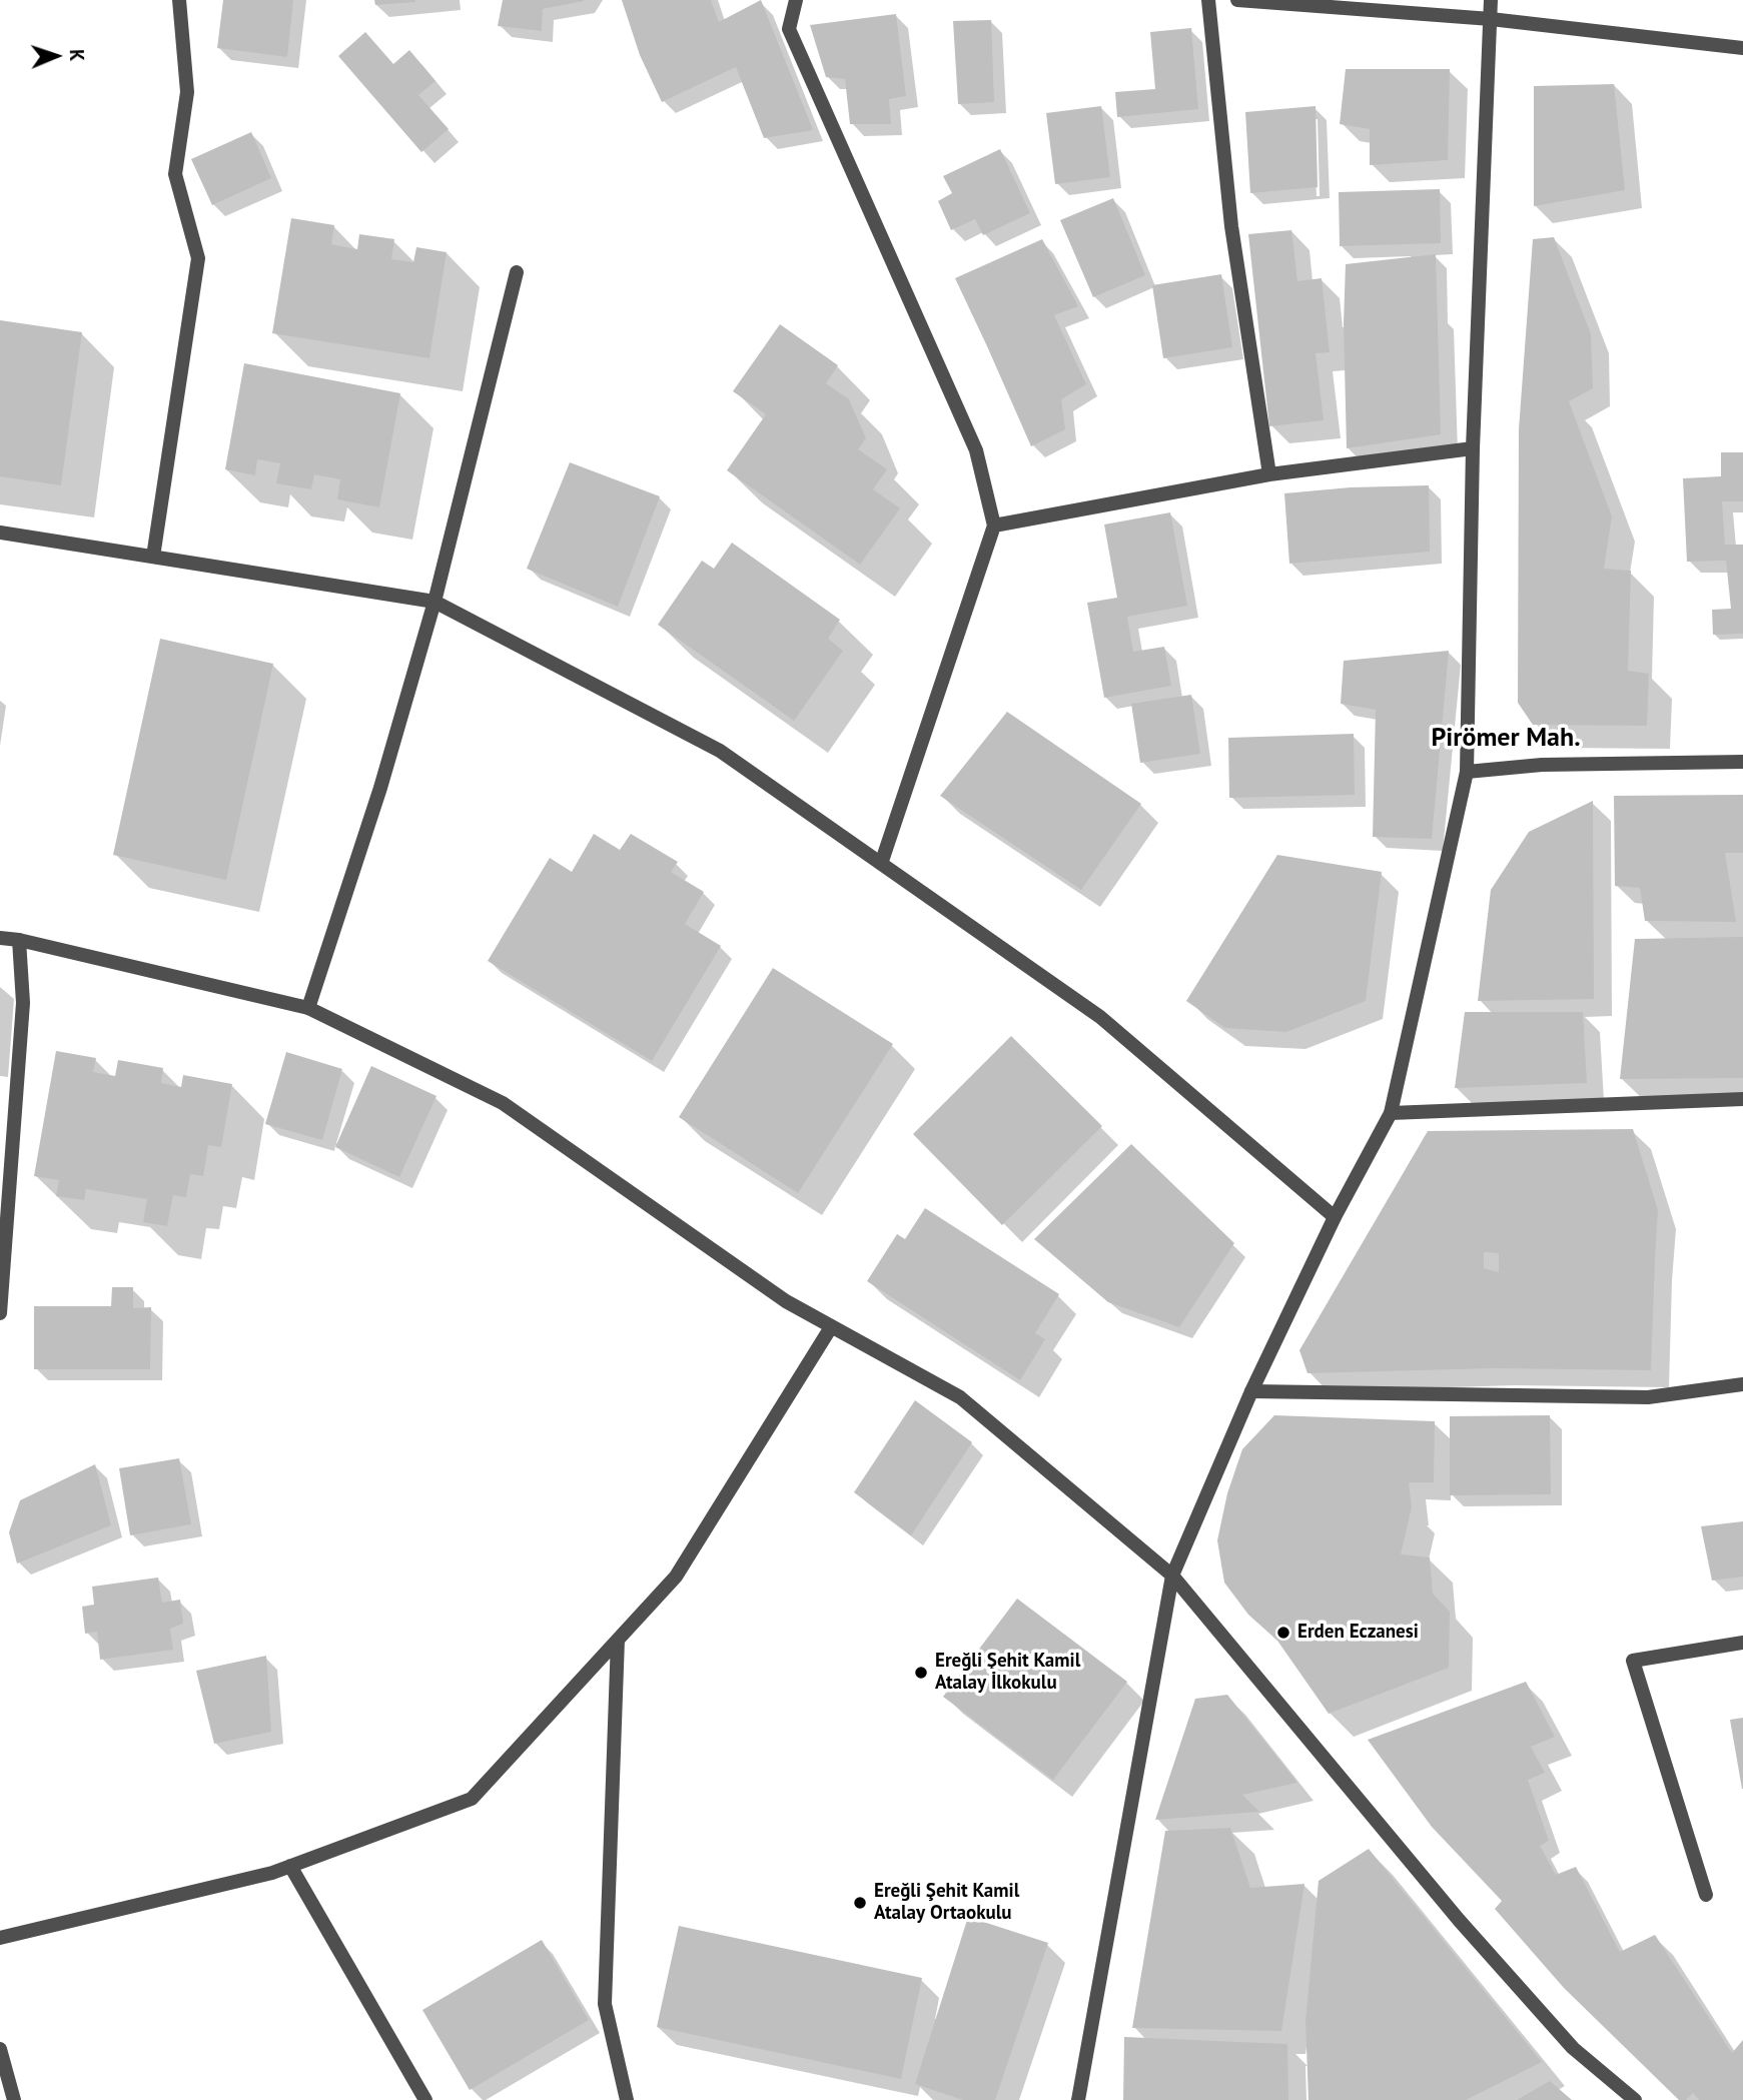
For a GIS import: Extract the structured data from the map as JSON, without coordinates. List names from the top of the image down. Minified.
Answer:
{"districts":["Pirömer Mah."],"places":["Erden Eczanesi","Ereğli Şehit Kamil Atalay İlkokulu","Ereğli Şehit Kamil Atalay Ortaokulu"],"north":"right"}
